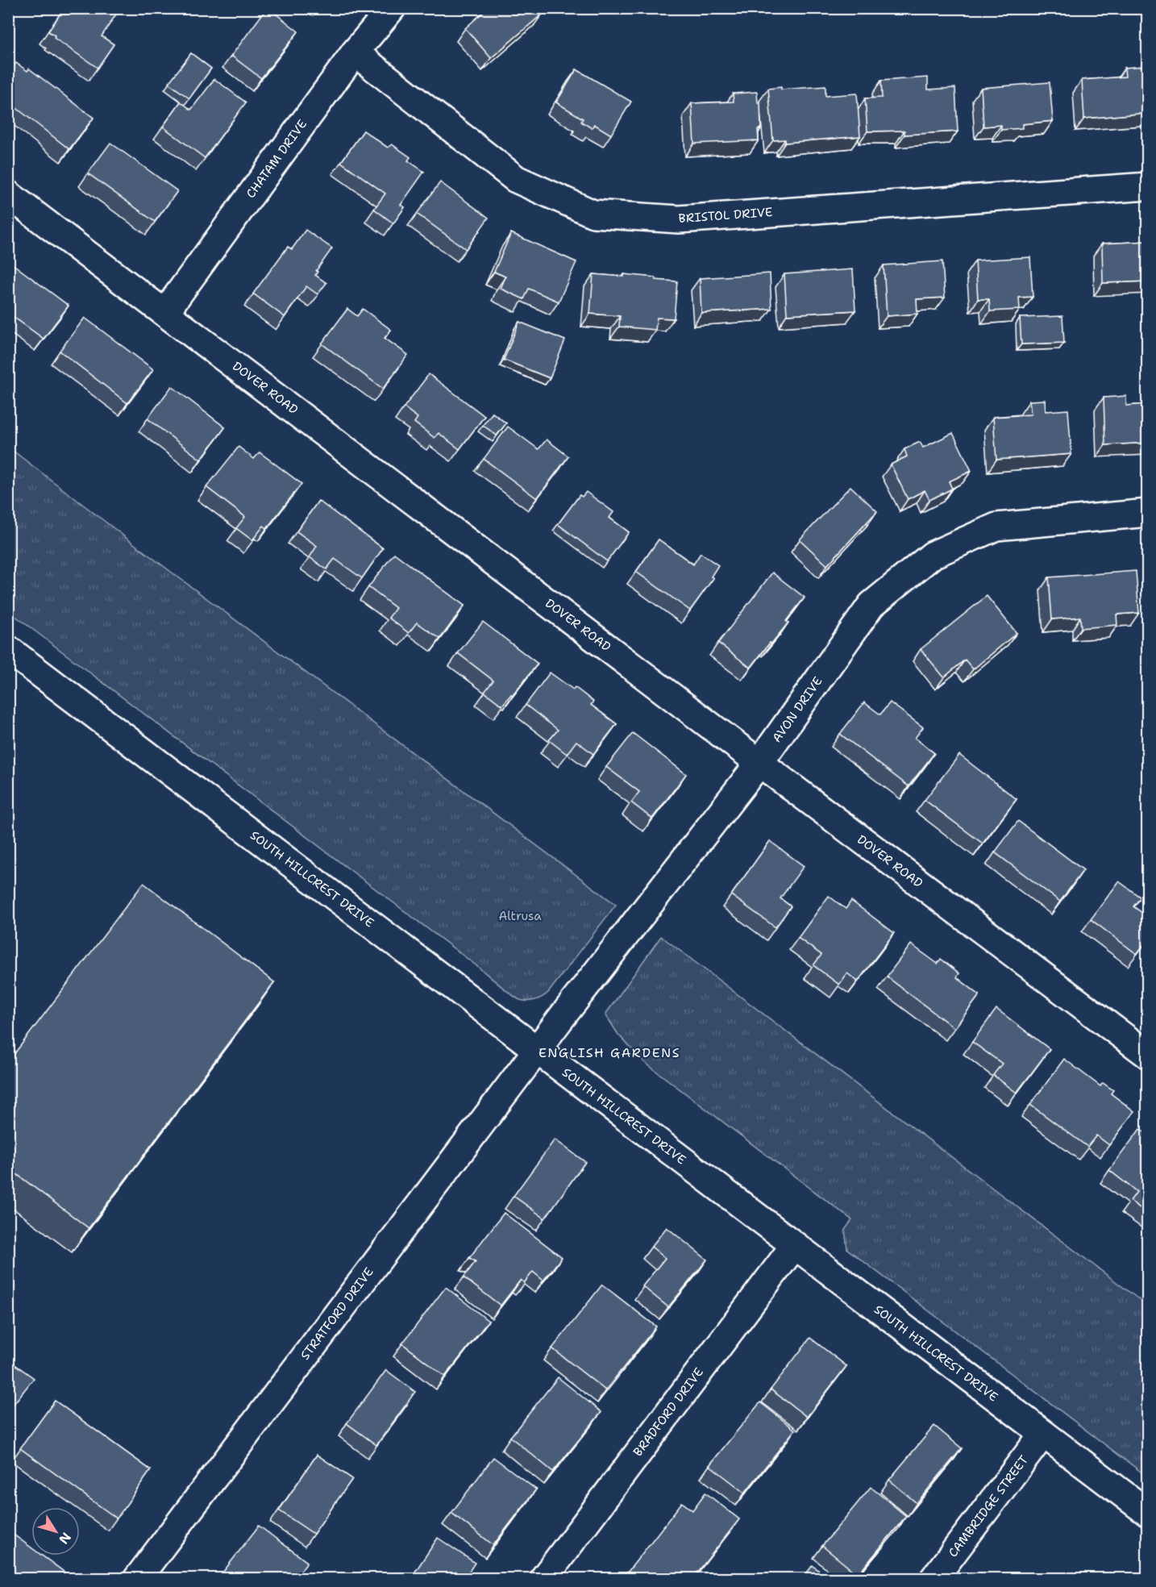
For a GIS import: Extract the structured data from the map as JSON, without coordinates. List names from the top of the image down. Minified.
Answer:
{"streets":{"street":["CHATAM DRIVE","BRISTOL DRIVE","DOVER ROAD","AVON DRIVE","SOUTH HILLCREST DRIVE","STRATFORD DRIVE","BRADFORD DRIVE","CAMBRIDGE STREET"]},"crossings":[["CHATAM DRIVE","BRISTOL DRIVE"],["CHATAM DRIVE","DOVER ROAD"],["DOVER ROAD","AVON DRIVE"],["AVON DRIVE","SOUTH HILLCREST DRIVE"],["AVON DRIVE","STRATFORD DRIVE"],["SOUTH HILLCREST DRIVE","STRATFORD DRIVE"],["SOUTH HILLCREST DRIVE","BRADFORD DRIVE"],["SOUTH HILLCREST DRIVE","CAMBRIDGE STREET"]],"districts":["ENGLISH GARDENS"],"parks":["Altrusa"],"north":"bottom right"}
